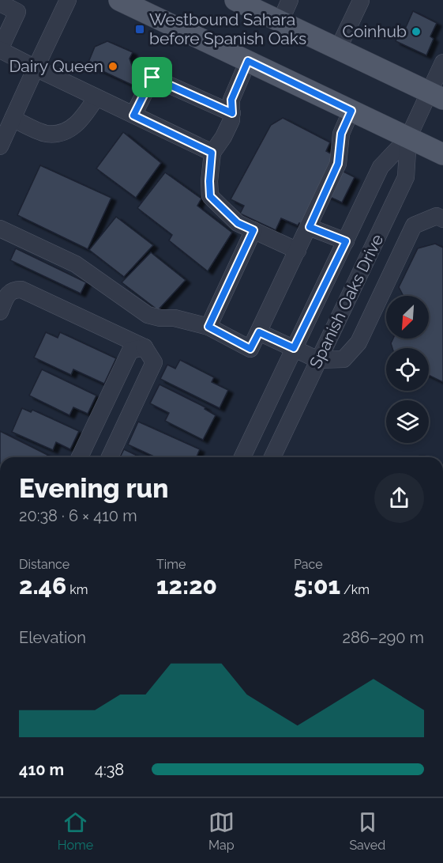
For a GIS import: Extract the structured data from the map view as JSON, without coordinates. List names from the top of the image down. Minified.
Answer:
{"streets":{"street":["Spanish Oaks Drive"]},"places":{"transit":["Westbound Sahara before Spanish Oaks"],"other":["Coinhub","Dairy Queen"]},"north":"bottom left","page":{"heading":["Evening run","20:38 · 6 × 410 m"],"stats":[["Distance","2.46 km"],["Time","12:20"],["Pace","5:01 /km"]],"chart":["Elevation","286–290 m"],"list":[{"name":"410 m","note":"4:38"}],"tabs":["Home","Map","Saved"]}}
